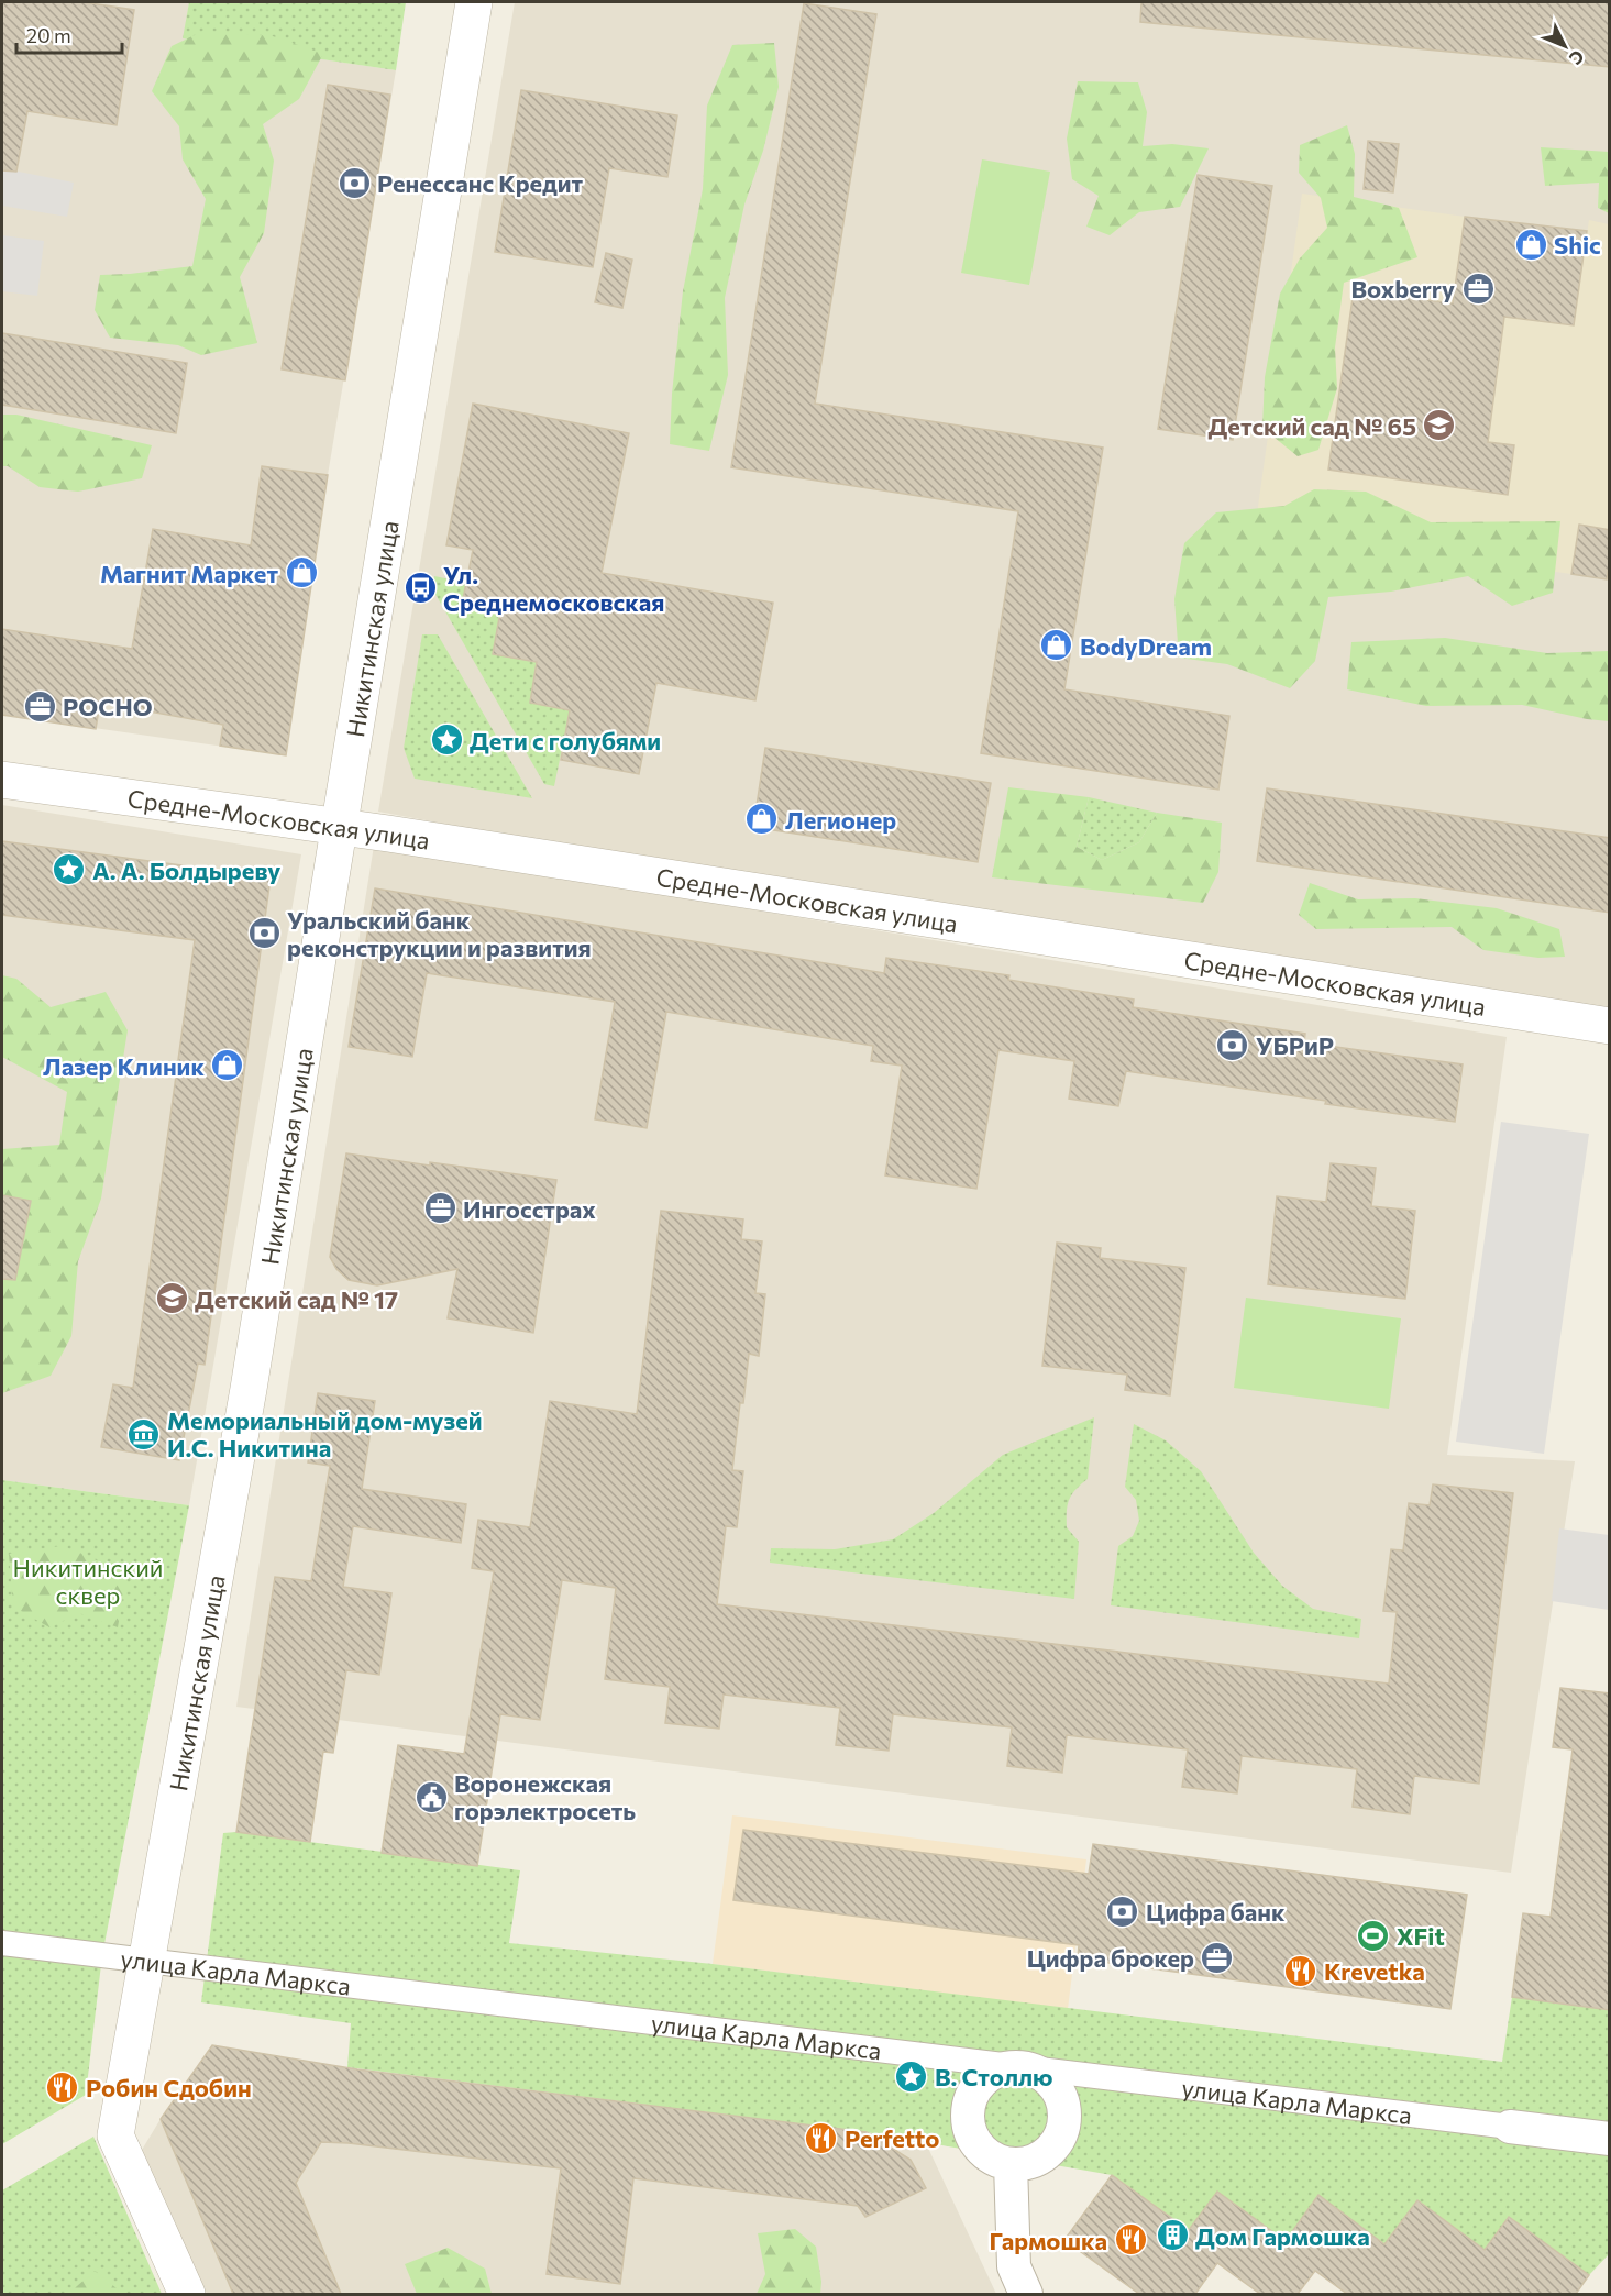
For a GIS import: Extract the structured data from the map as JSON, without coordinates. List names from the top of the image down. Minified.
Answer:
{"streets":{"street":["Никитинская улица","Средне-Московская улица","улица Карла Маркса"]},"crossings":[["Никитинская улица","Средне-Московская улица"],["Никитинская улица","улица Карла Маркса"]],"parks":["Никитинский сквер"],"places":{"bank":["Ренессанс Кредит","Уральский банк реконструкции и развития","УБРиР","Цифра банк"],"shop":["Shic","Магнит Маркет","BodyDream","Легионер","Лазер Клиник"],"office":["Boxberry","РОСНО","Ингосстрах","Цифра брокер"],"school or university":["Детский сад № 65","Детский сад № 17"],"bus stop":["Ул. Среднемосковская"],"place":["Дети с голубями","А. А. Болдыреву","В. Столлю"],"museum":["Мемориальный дом-музей И.С. Никитина"],"public building":["Воронежская горэлектросеть"],"sports":["XFit"],"restaurant":["Krevetka","Робин Сдобин","Perfetto","Гармошка"],"building":["Дом Гармошка"]},"scale_bar":"20 m","north":"bottom right"}
